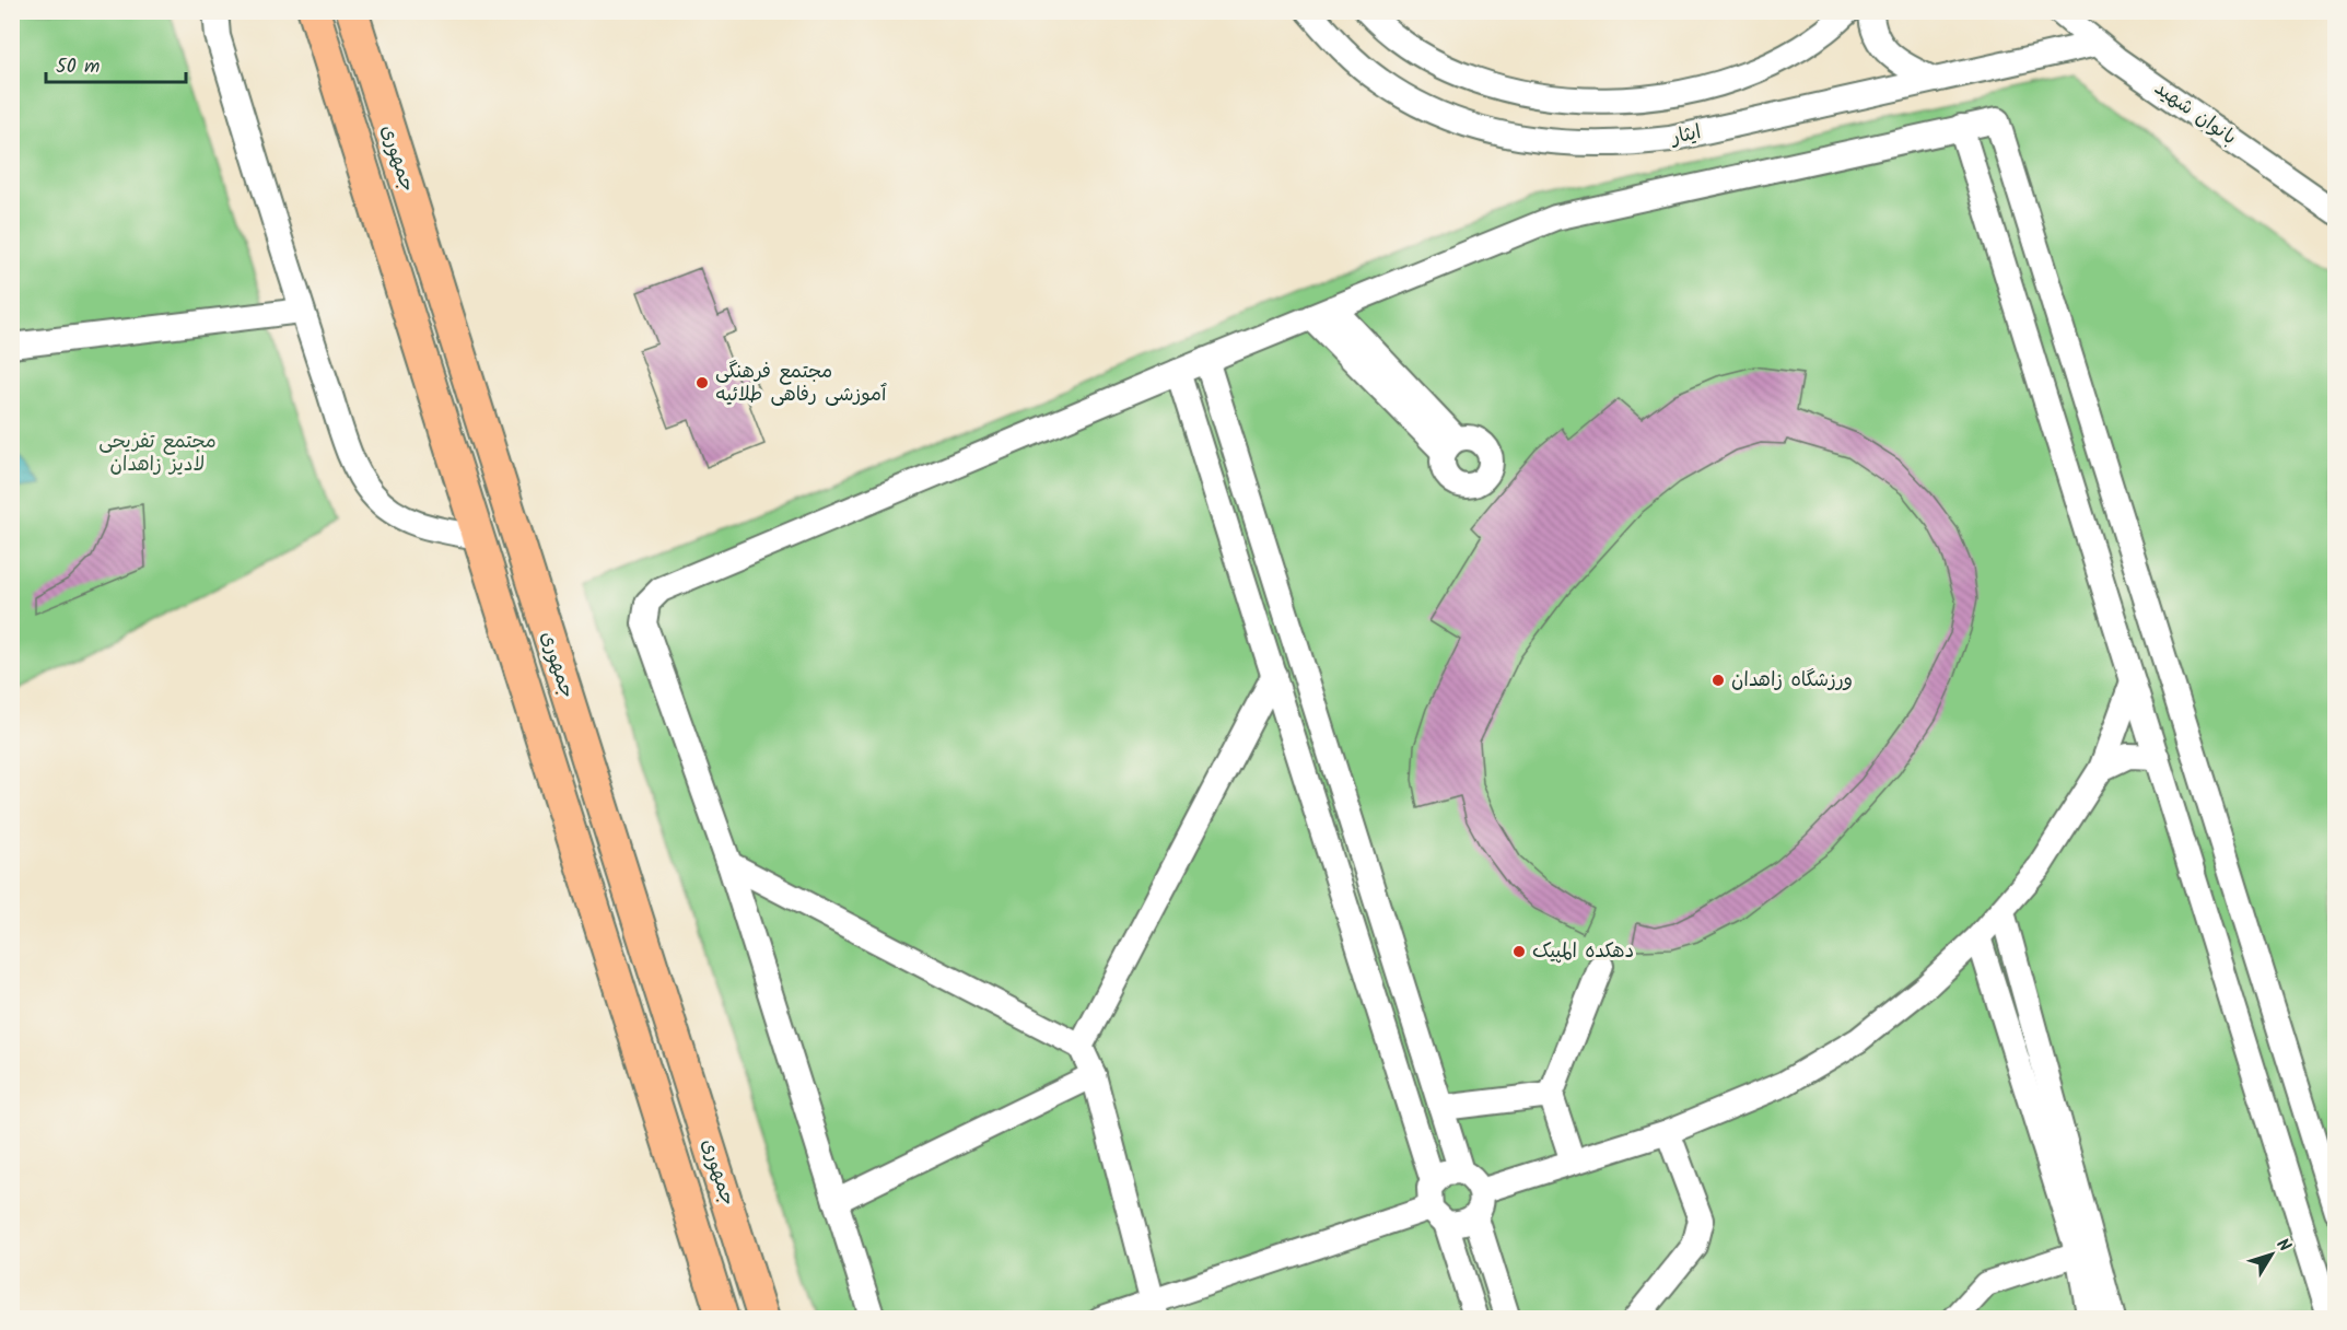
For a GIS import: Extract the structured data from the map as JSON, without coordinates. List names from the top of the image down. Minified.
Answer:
{"streets":{"main road":["جمهوری"],"street":["بانوان شهید","ایثار"]},"crossings":[["بانوان شهید","ایثار"]],"parks":["مجتمع تفریحی لادیز زاهدان"],"places":["مجتمع فرهنگی ٱموزشی رفاهی طلائیه","ورزشگاه زاهدان","دهکده المپیک"],"scale_bar":"50 m","north":"top right"}
